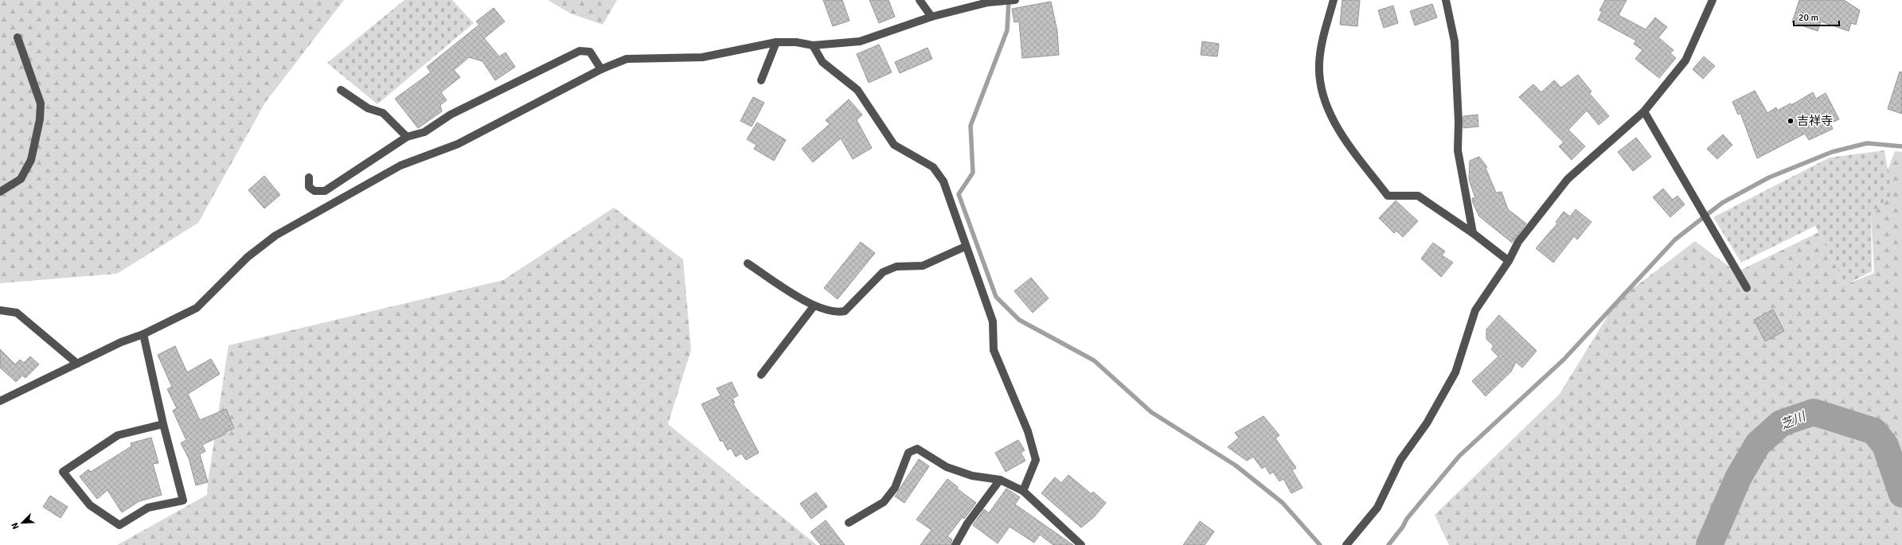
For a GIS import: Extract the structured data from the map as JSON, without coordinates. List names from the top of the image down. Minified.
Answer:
{"water":["芝川"],"places":["吉祥寺"],"scale_bar":"20 m","north":"bottom left"}
